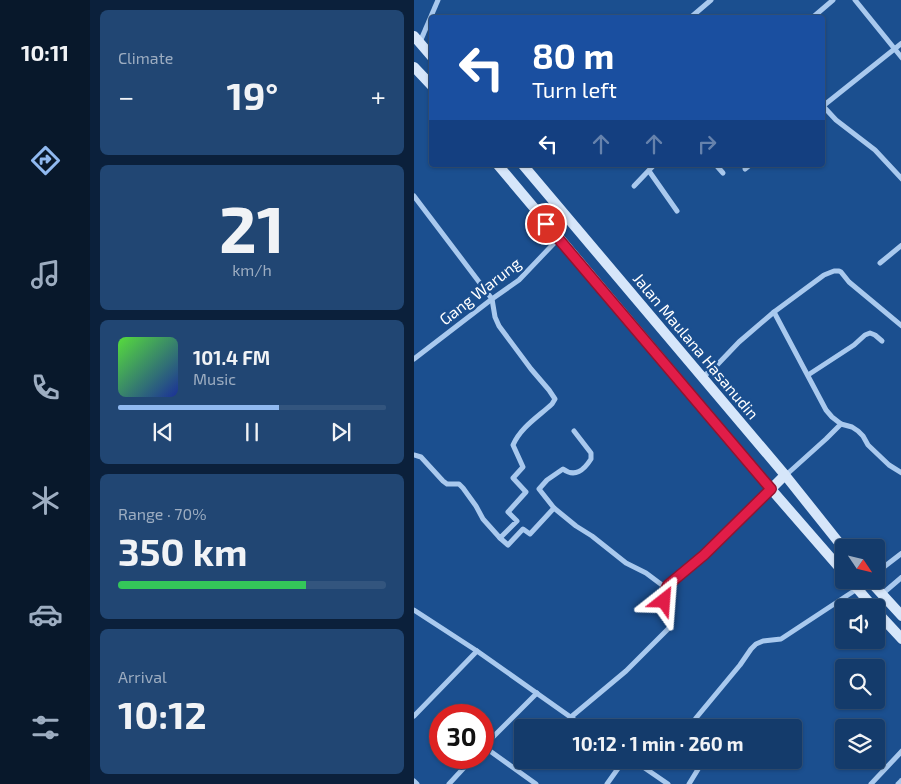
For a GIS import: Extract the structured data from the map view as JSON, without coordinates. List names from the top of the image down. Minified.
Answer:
{"streets":{"street":["Gang Warung","Jalan Maulana Hasanudin"]},"north":"bottom right","page":{"tabs":"10:11","tile":["Climate",["21","km/h"],["Range · 70%","350 km"],["Arrival","10:12"]],"turn":["80 m","Turn left"],"heat":["−","19°","+"],"song":["101.4 FM","Music"],"limit":"30","trip":"10:12 · 1 min · 260 m"}}
